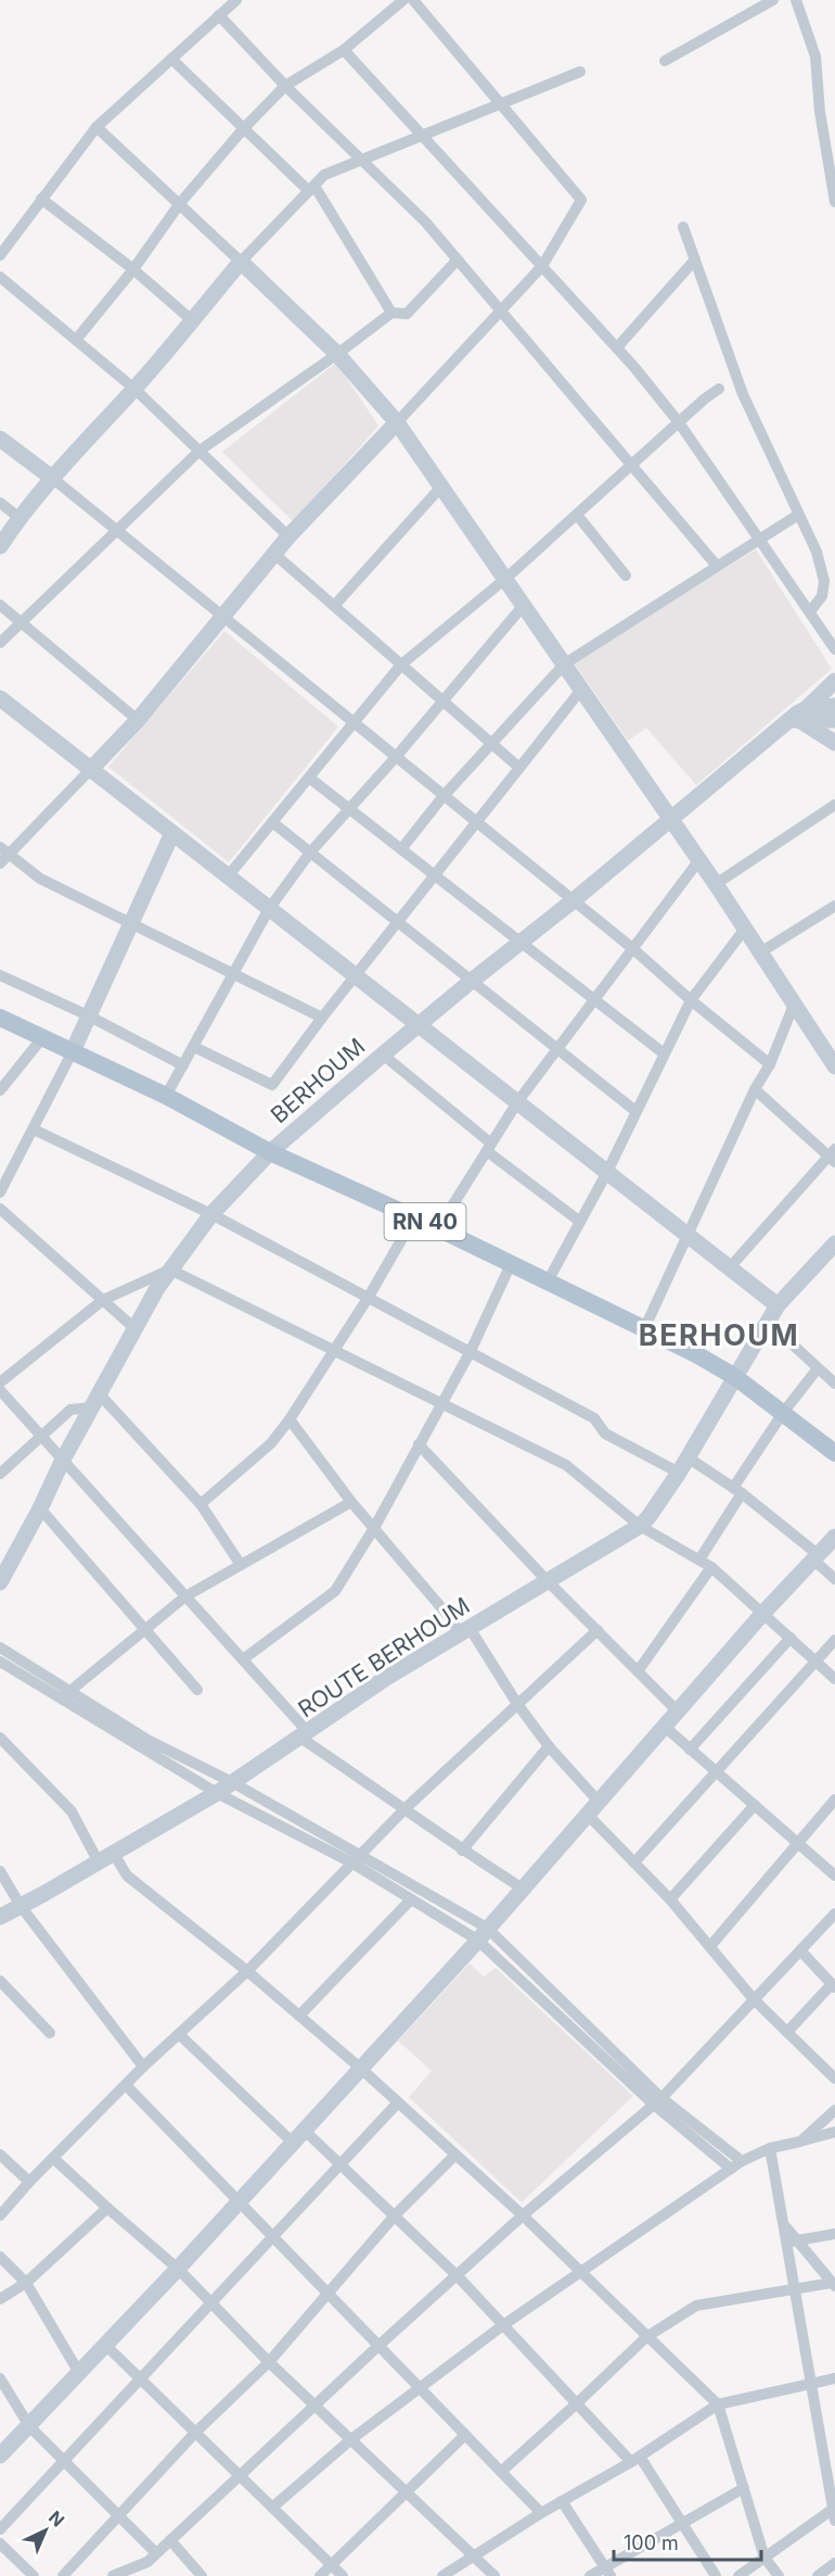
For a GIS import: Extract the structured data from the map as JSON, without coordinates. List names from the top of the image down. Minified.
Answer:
{"streets":{"main road":["RN 40"],"street":["BERHOUM","ROUTE BERHOUM"]},"crossings":[["BERHOUM","RN 40"],["RN 40","ROUTE BERHOUM"]],"districts":["BERHOUM"],"scale_bar":"100 m","north":"top right"}
